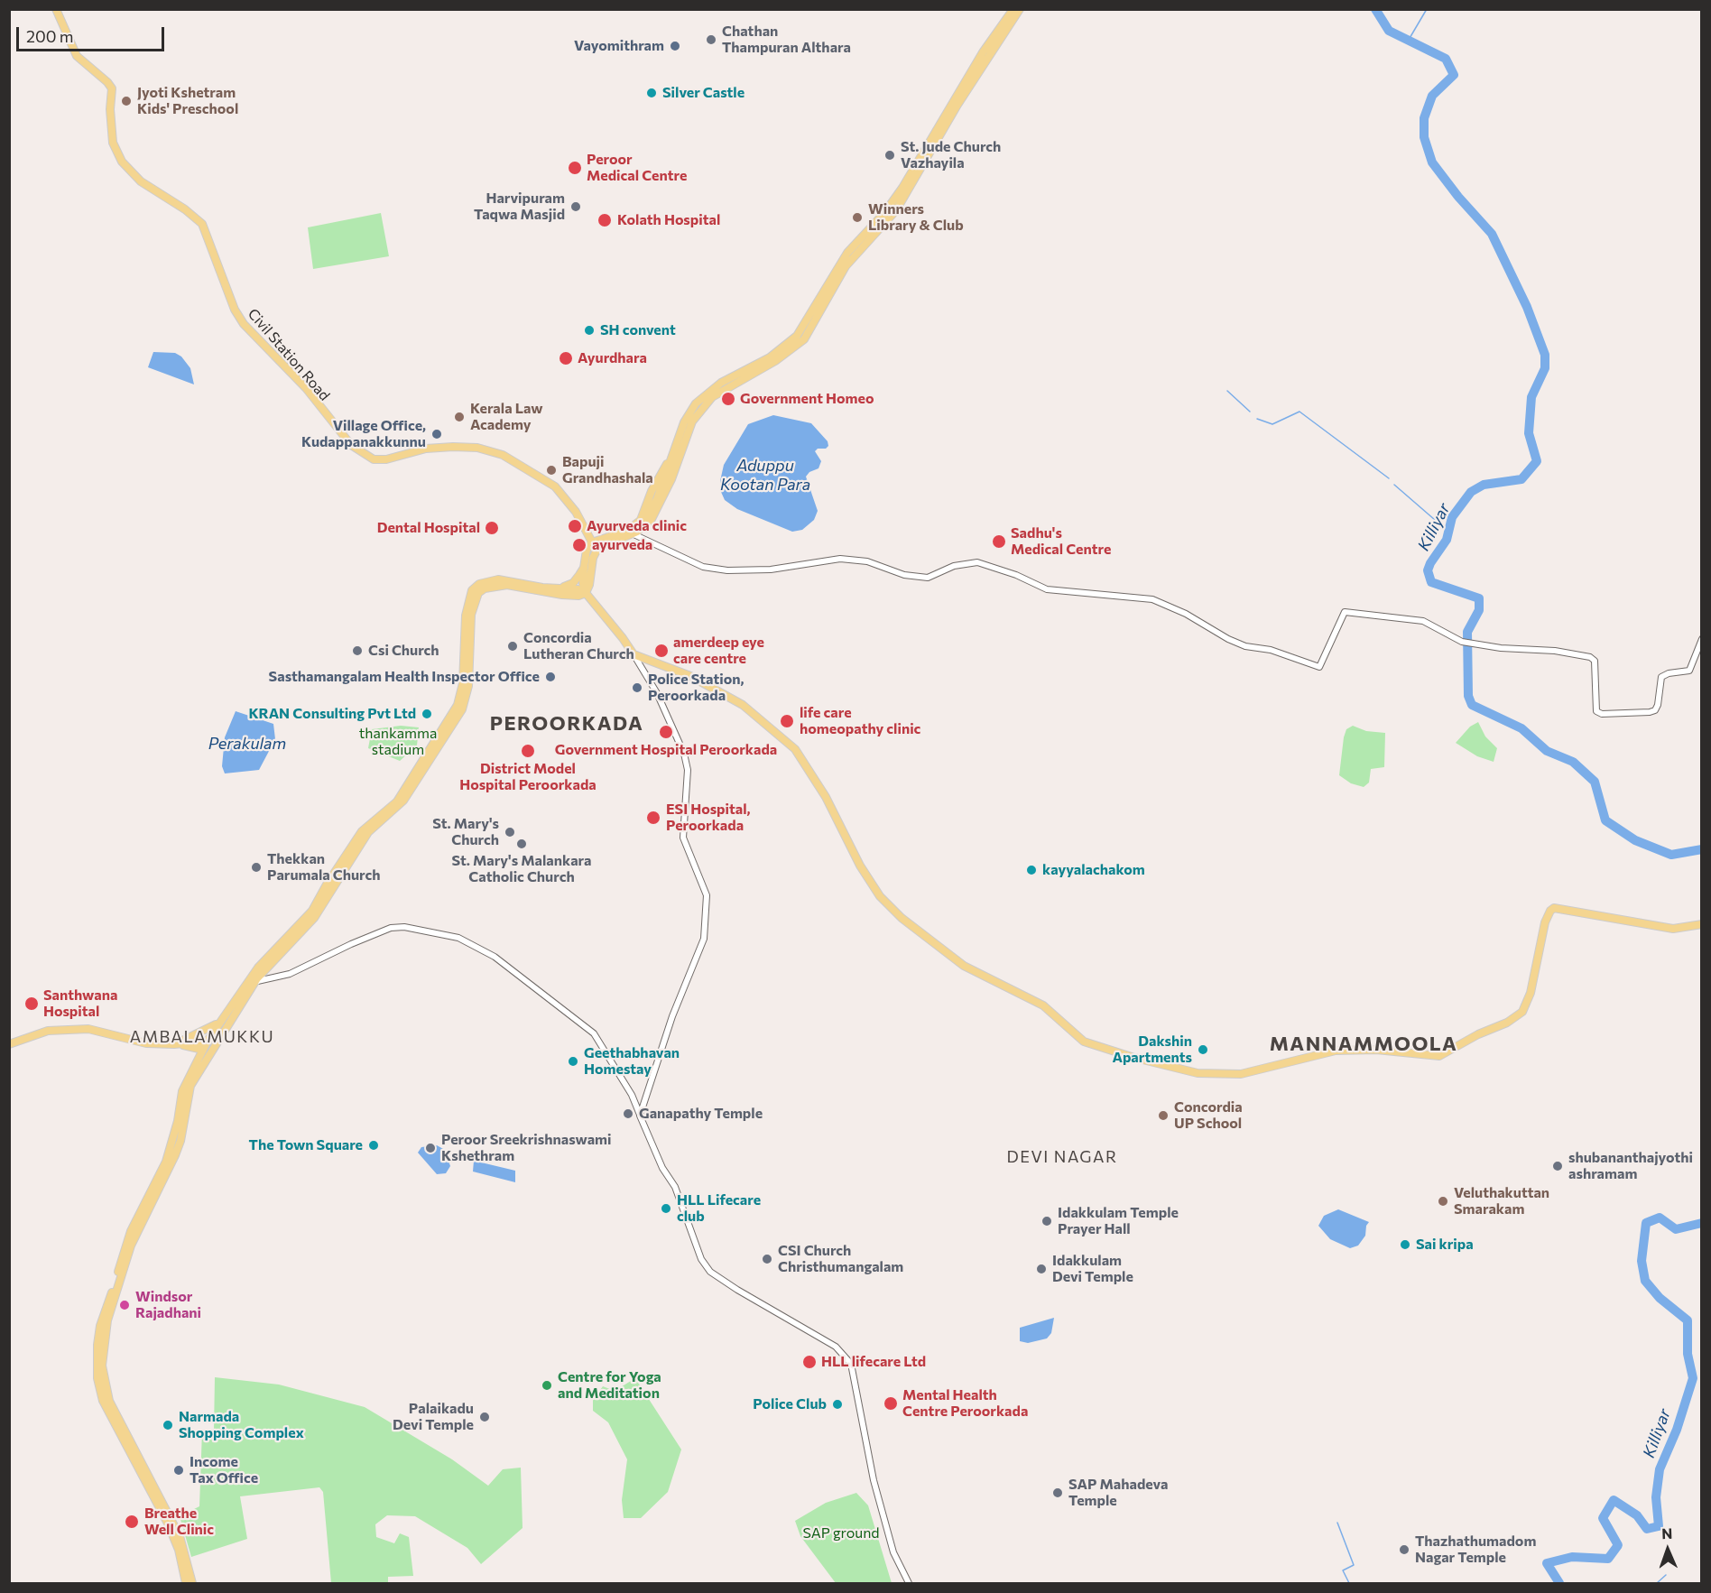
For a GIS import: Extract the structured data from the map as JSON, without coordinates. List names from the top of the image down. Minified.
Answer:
{"streets":{"main road":["Civil Station Road"]},"districts":["PEROORKADA","AMBALAMUKKU","MANNAMMOOLA","DEVI NAGAR"],"water":["Aduppu Kootan Para","Killiyar","Perakulam"],"parks":["thankamma stadium","SAP ground"],"places":["Chathan Thampuran Althara","Vayomithram","Silver Castle","Jyoti Kshetram Kids' Preschool","St. Jude Church Vazhayila","Peroor Medical Centre","Harvipuram Taqwa Masjid","Winners Library & Club","Kolath Hospital","SH convent","Ayurdhara","Government Homeo","Kerala Law Academy","Village Office, Kudappanakkunnu","Bapuji Grandhashala","Ayurveda clinic","Dental Hospital","Sadhu's Medical Centre","ayurveda","Concordia Lutheran Church","Csi Church","amerdeep eye care centre","Sasthamangalam Health Inspector Office","Police Station, Peroorkada","KRAN Consulting Pvt Ltd","life care homeopathy clinic","Government Hospital Peroorkada","District Model Hospital Peroorkada","ESI Hospital, Peroorkada","St. Mary's Church","St. Mary's Malankara Catholic Church","Thekkan Parumala Church","kayyalachakom","Santhwana Hospital","Dakshin Apartments","Geethabhavan Homestay","Ganapathy Temple","Concordia UP School","The Town Square","Peroor Sreekrishnaswami Kshethram","shubananthajyothi ashramam","Veluthakuttan Smarakam","HLL Lifecare club","Idakkulam Temple Prayer Hall","Sai kripa","CSI Church Christhumangalam","Idakkulam Devi Temple","Windsor Rajadhani","HLL lifecare Ltd","Centre for Yoga and Meditation","Mental Health Centre Peroorkada","Police Club","Palaikadu Devi Temple","Narmada Shopping Complex","Income Tax Office","SAP Mahadeva Temple","Breathe Well Clinic","Thazhathumadom Nagar Temple"],"scale_bar":"200 m","north":"top"}
